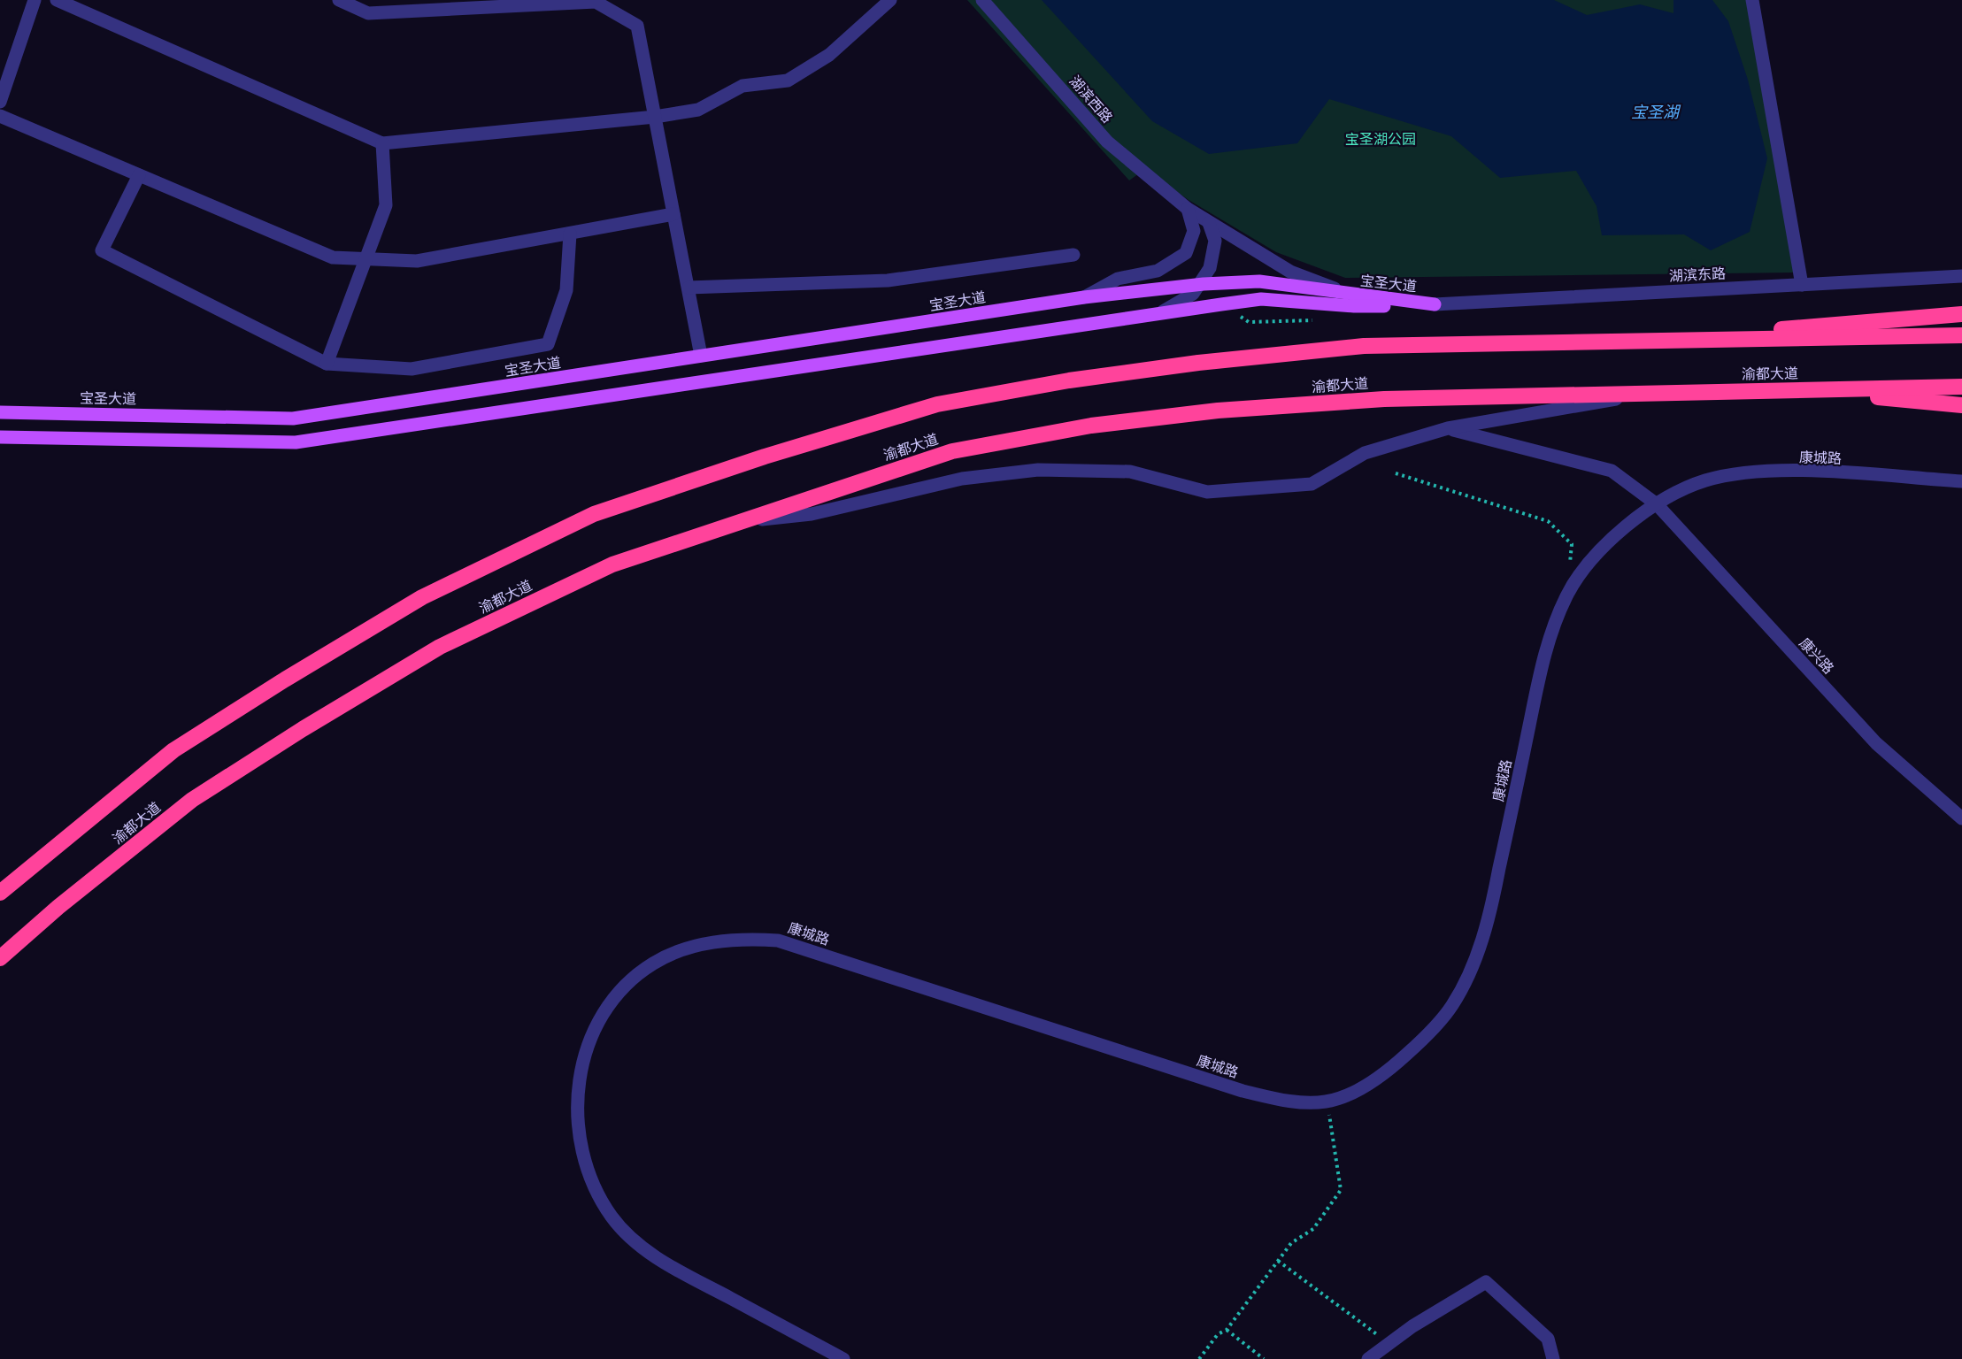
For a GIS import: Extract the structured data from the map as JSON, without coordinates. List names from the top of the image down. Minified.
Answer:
{"streets":{"highway":["渝都大道"],"main road":["宝圣大道"],"street":["湖滨西路","湖滨东路","康城路","康兴路"]},"crossings":[["湖滨西路","宝圣大道"],["湖滨东路","宝圣大道"],["康城路","康兴路"]],"water":["宝圣湖"],"parks":["宝圣湖公园"]}
